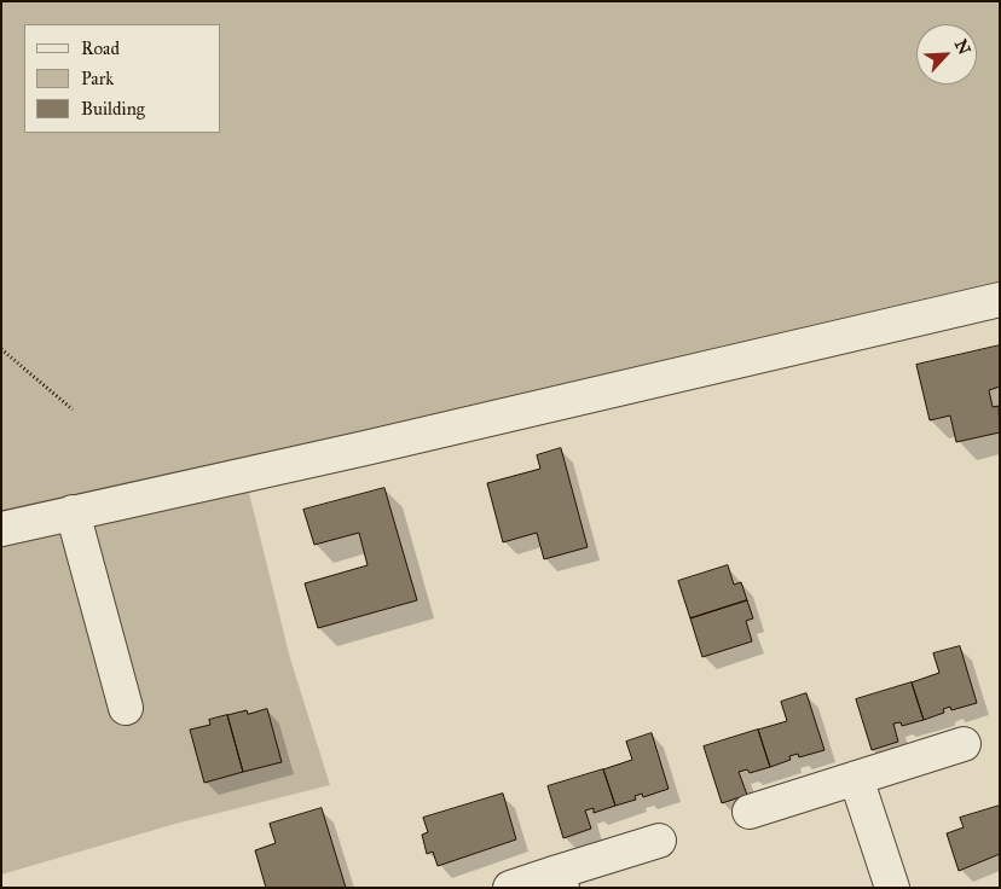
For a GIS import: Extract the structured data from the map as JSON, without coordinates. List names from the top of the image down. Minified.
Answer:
{"legend":["Road","Park","Building"],"north":"top right"}
